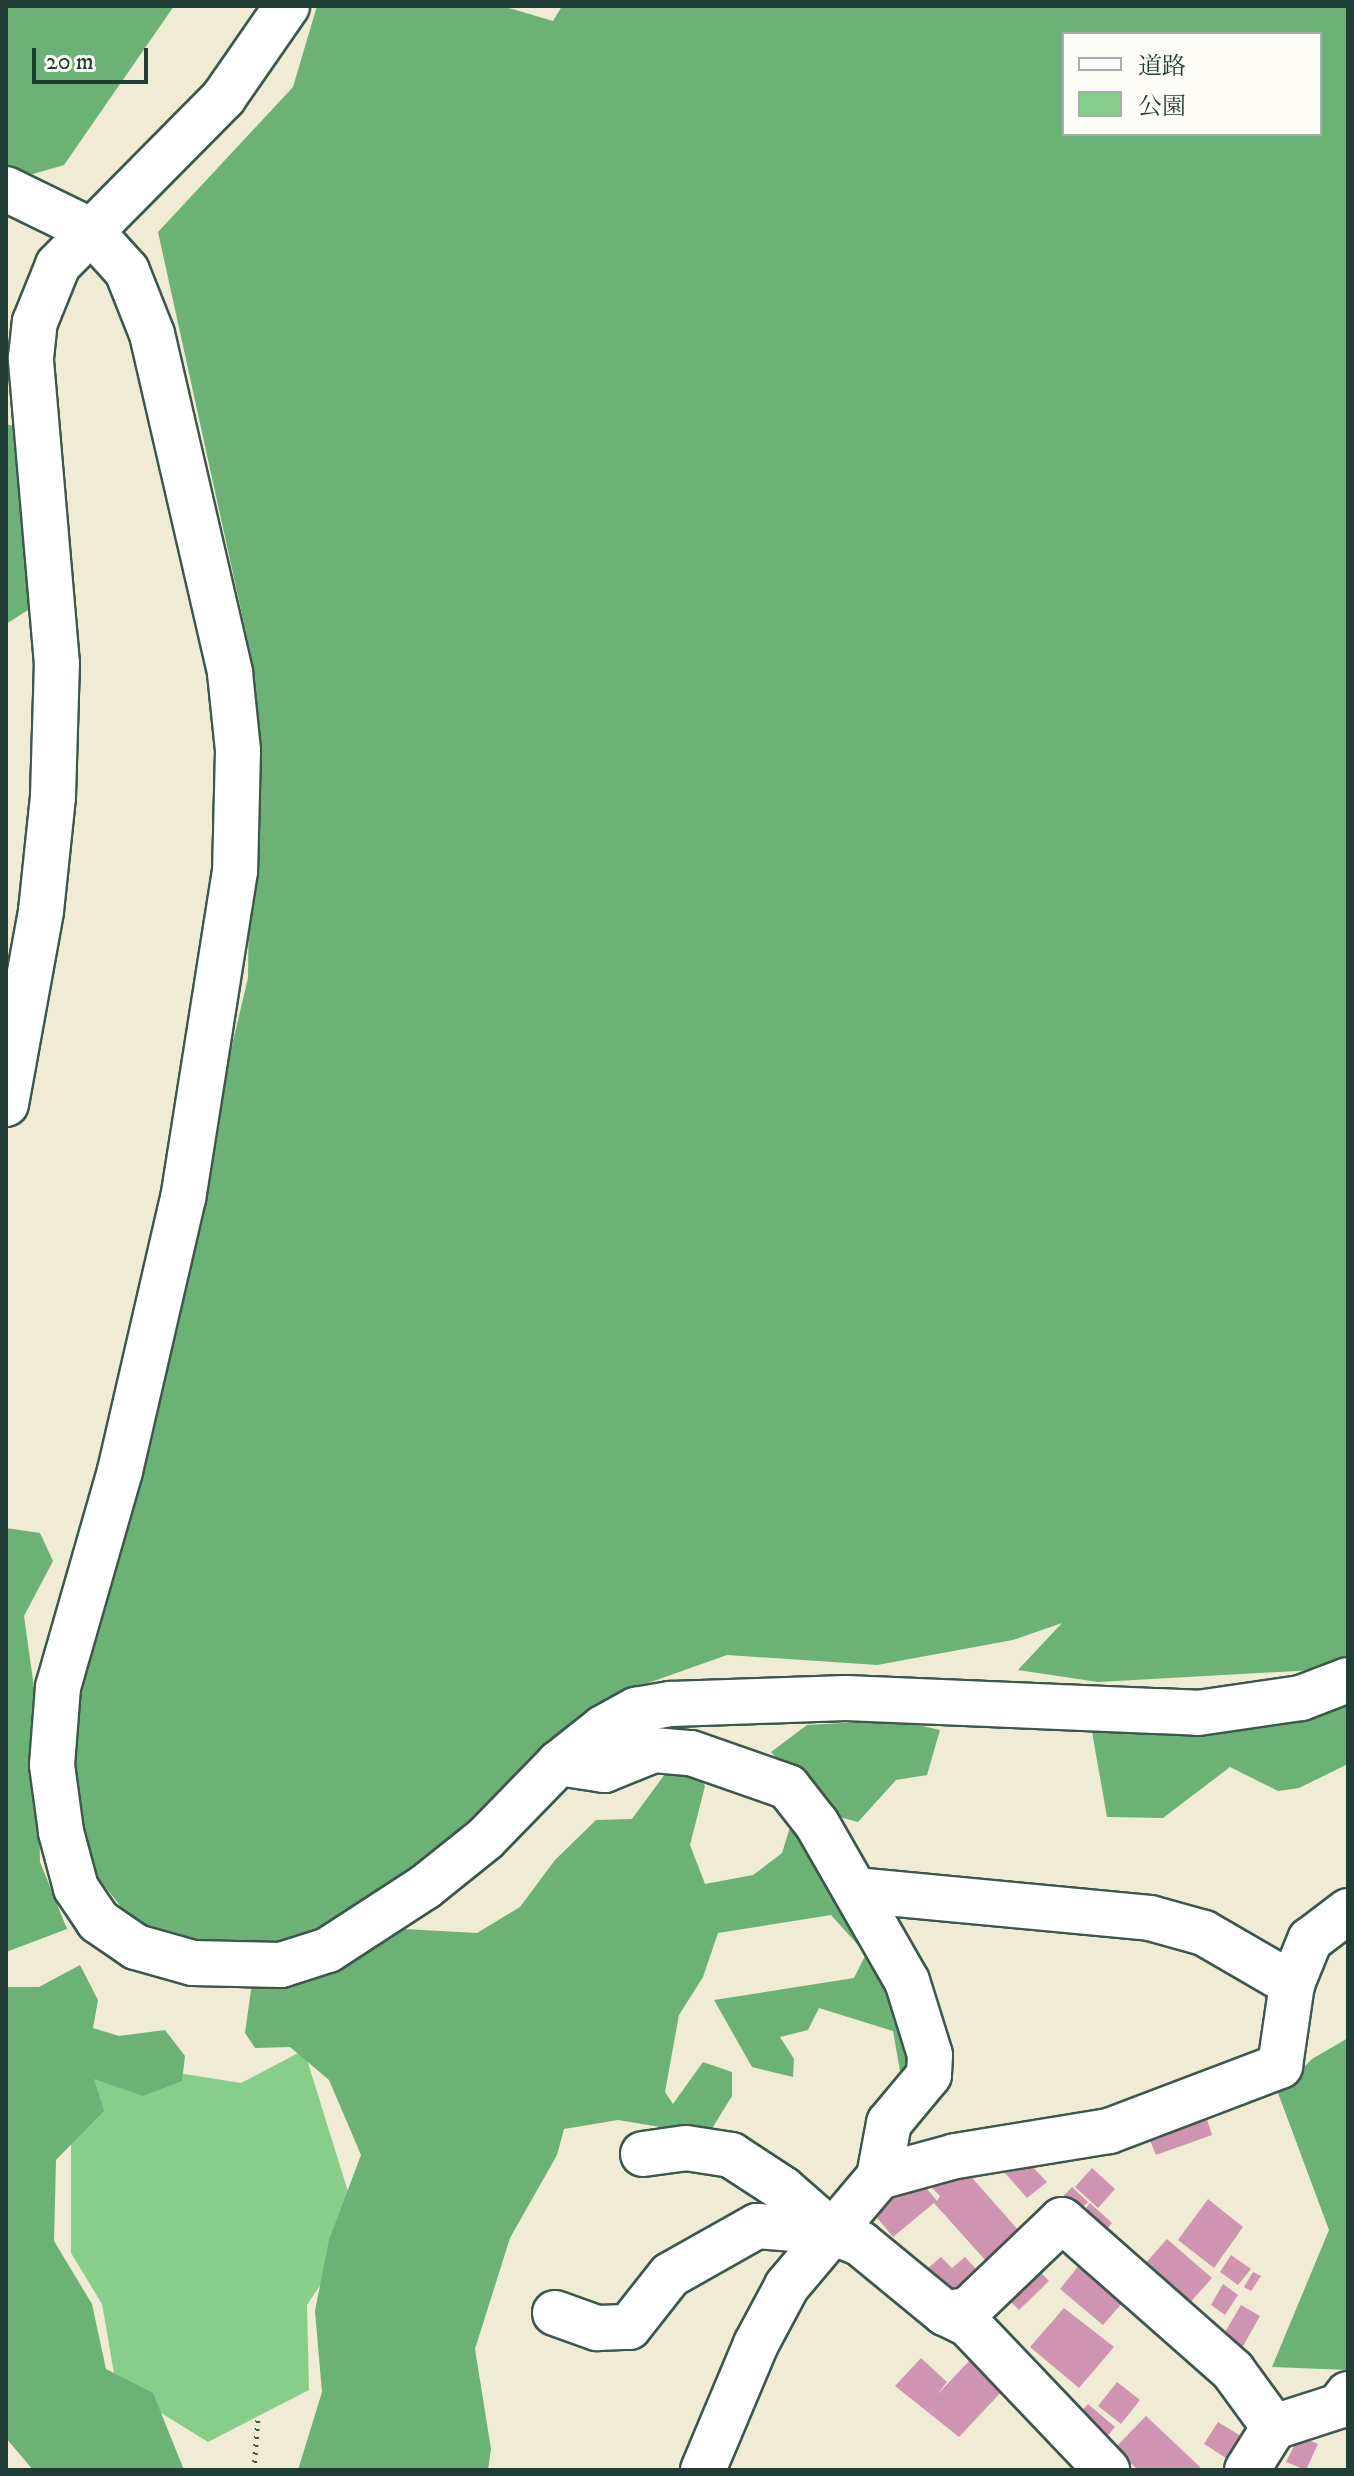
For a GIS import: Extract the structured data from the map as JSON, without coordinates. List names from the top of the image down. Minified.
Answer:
{"legend":["道路","公園"],"scale_bar":"20 m"}
